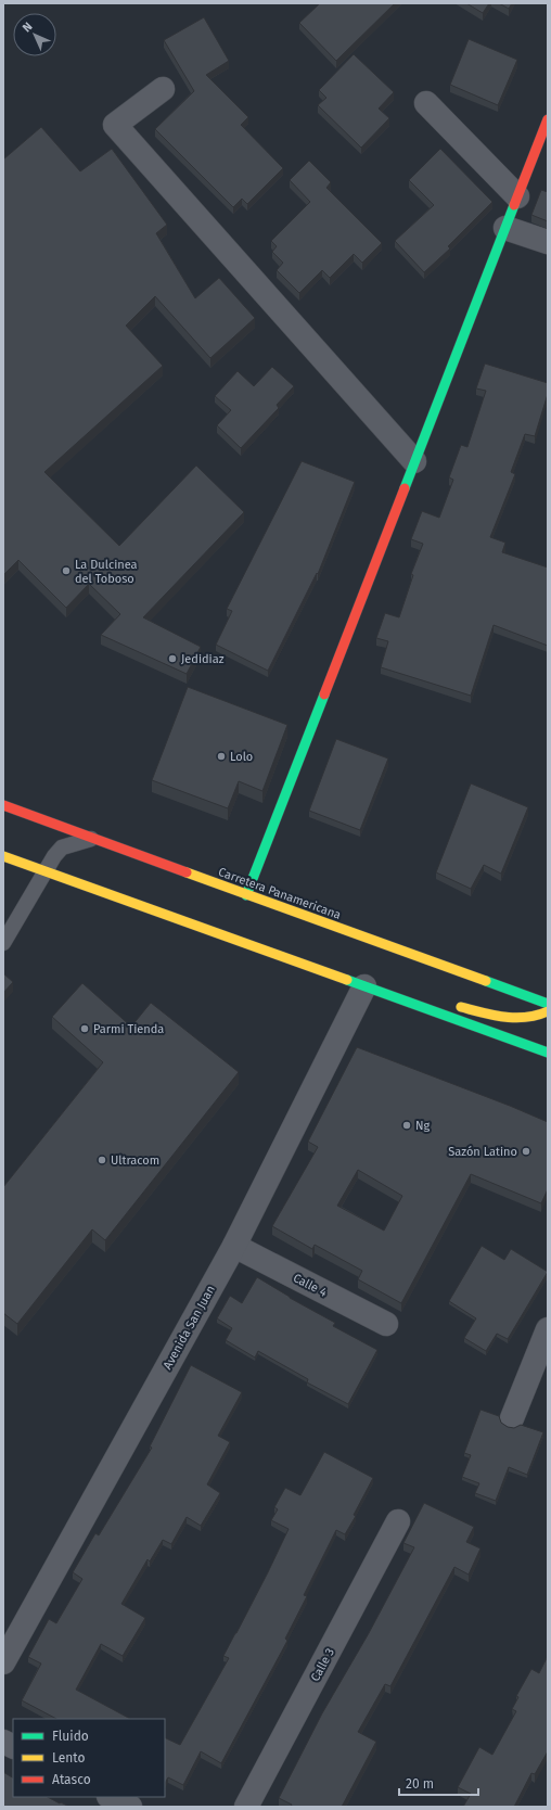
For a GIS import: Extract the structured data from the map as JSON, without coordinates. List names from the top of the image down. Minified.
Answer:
{"streets":{"main road":["Carretera Panamericana"],"street":["Calle 4","Avenida San Juan","Calle 3"]},"crossings":[["Calle 4","Avenida San Juan"]],"places":["La Dulcinea del Toboso","Jedidiaz","Lolo","Parmi Tienda","Ng","Sazón Latino","Ultracom"],"legend":["Fluido","Lento","Atasco"],"scale_bar":"20 m","north":"top left"}
